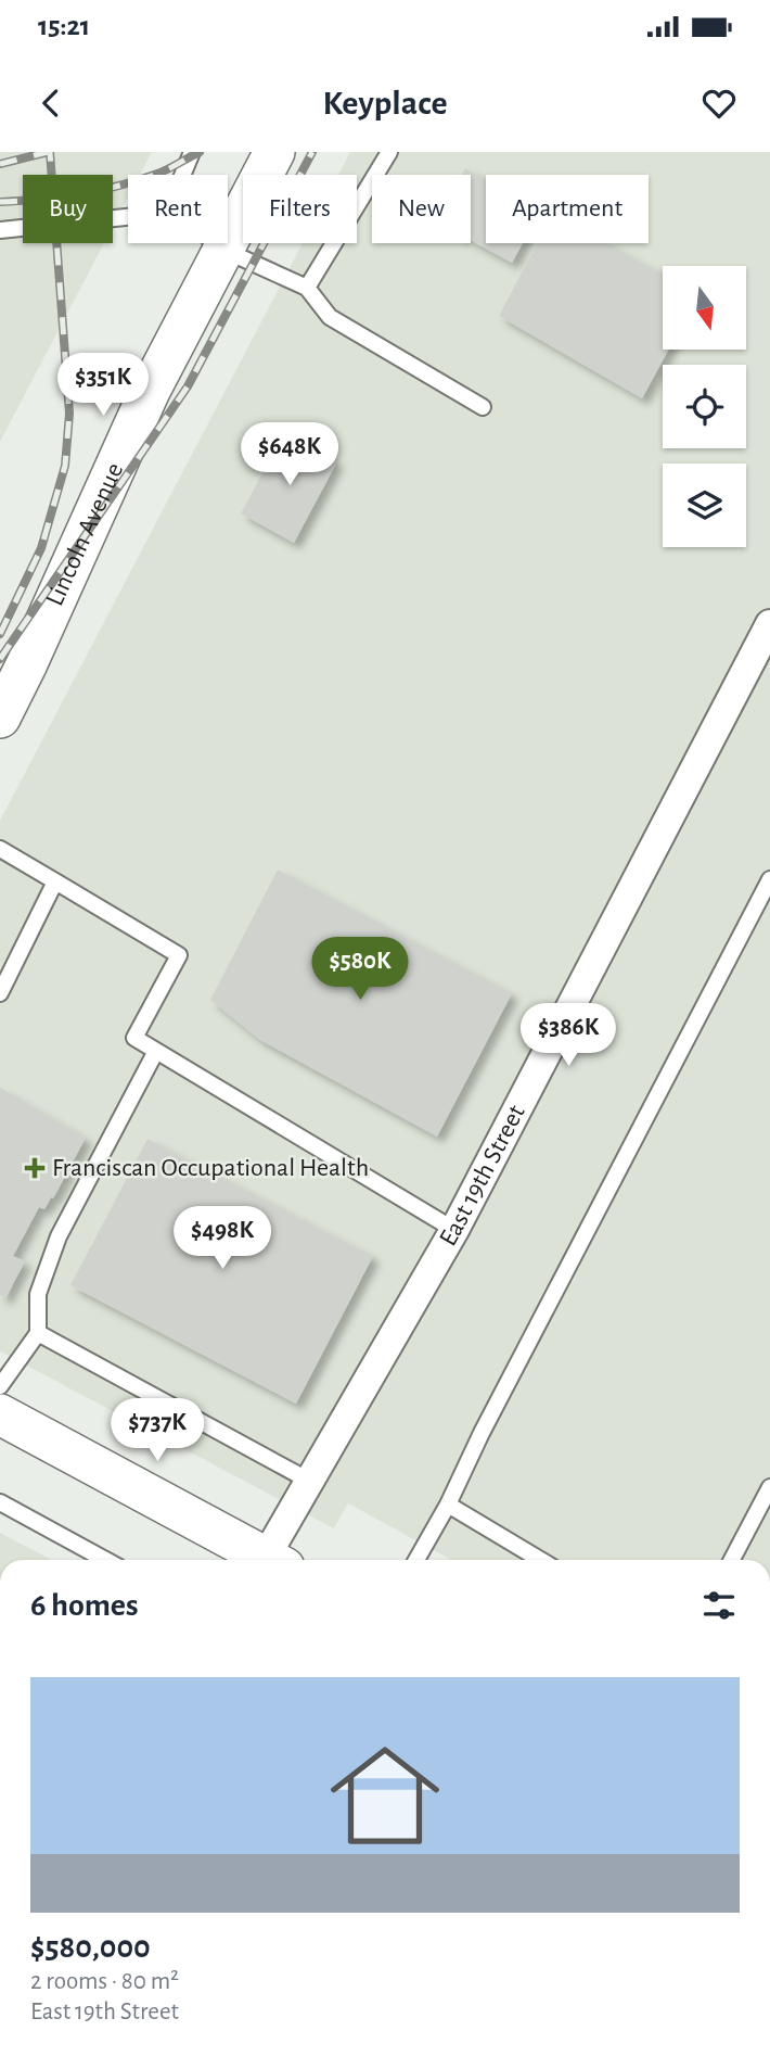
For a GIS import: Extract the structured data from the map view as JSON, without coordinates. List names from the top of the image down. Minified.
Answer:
{"streets":{"street":["Lincoln Avenue","East 19th Street"]},"places":{"health":["Franciscan Occupational Health"]},"north":"bottom","page":{"status":"15:21","header":"Keyplace","chip":["Buy","Rent","Filters","New","Apartment"],"price":["$351K","$648K","$580K","$386K","$498K","$737K"],"heading":"6 homes","list":[{"name":"$580,000","note":"2 rooms · 80 m² · East 19th Street"}]}}
